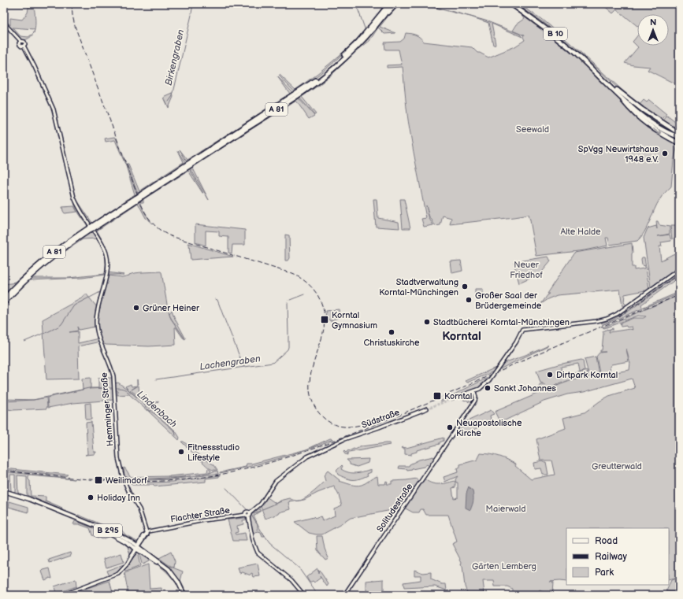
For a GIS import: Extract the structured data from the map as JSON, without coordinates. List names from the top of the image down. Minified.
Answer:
{"streets":{"highway":["B 10","A 81"],"main road":["Hemminger Straße","Südstraße","Solitudestraße","Flachter Straße","B 295"]},"crossings":[["A 81","Hemminger Straße"],["Hemminger Straße","Flachter Straße"],["Südstraße","Flachter Straße"],["Flachter Straße","B 295"]],"districts":["Korntal"],"water":["Birkengraben","Lachengraben","Lindenbach"],"parks":["Seewald","Alte Halde","Neuer Friedhof","Greutterwald","Maierwald","Gärten Lemberg"],"places":{"other":["SpVgg Neuwirtshaus 1948 e.V.","Stadtverwaltung Korntal-Münchingen","Großer Saal der Brüdergemeinde","Grüner Heiner","Stadtbücherei Korntal-Münchingen","Christuskirche","Dirtpark Korntal","Sankt Johannes","Neuapostolische Kirche","Fitnessstudio Lifestyle","Holiday Inn"],"transit":["Korntal Gymnasium","Korntal","Weilimdorf"]},"legend":["Road","Railway","Park"],"north":"top"}
